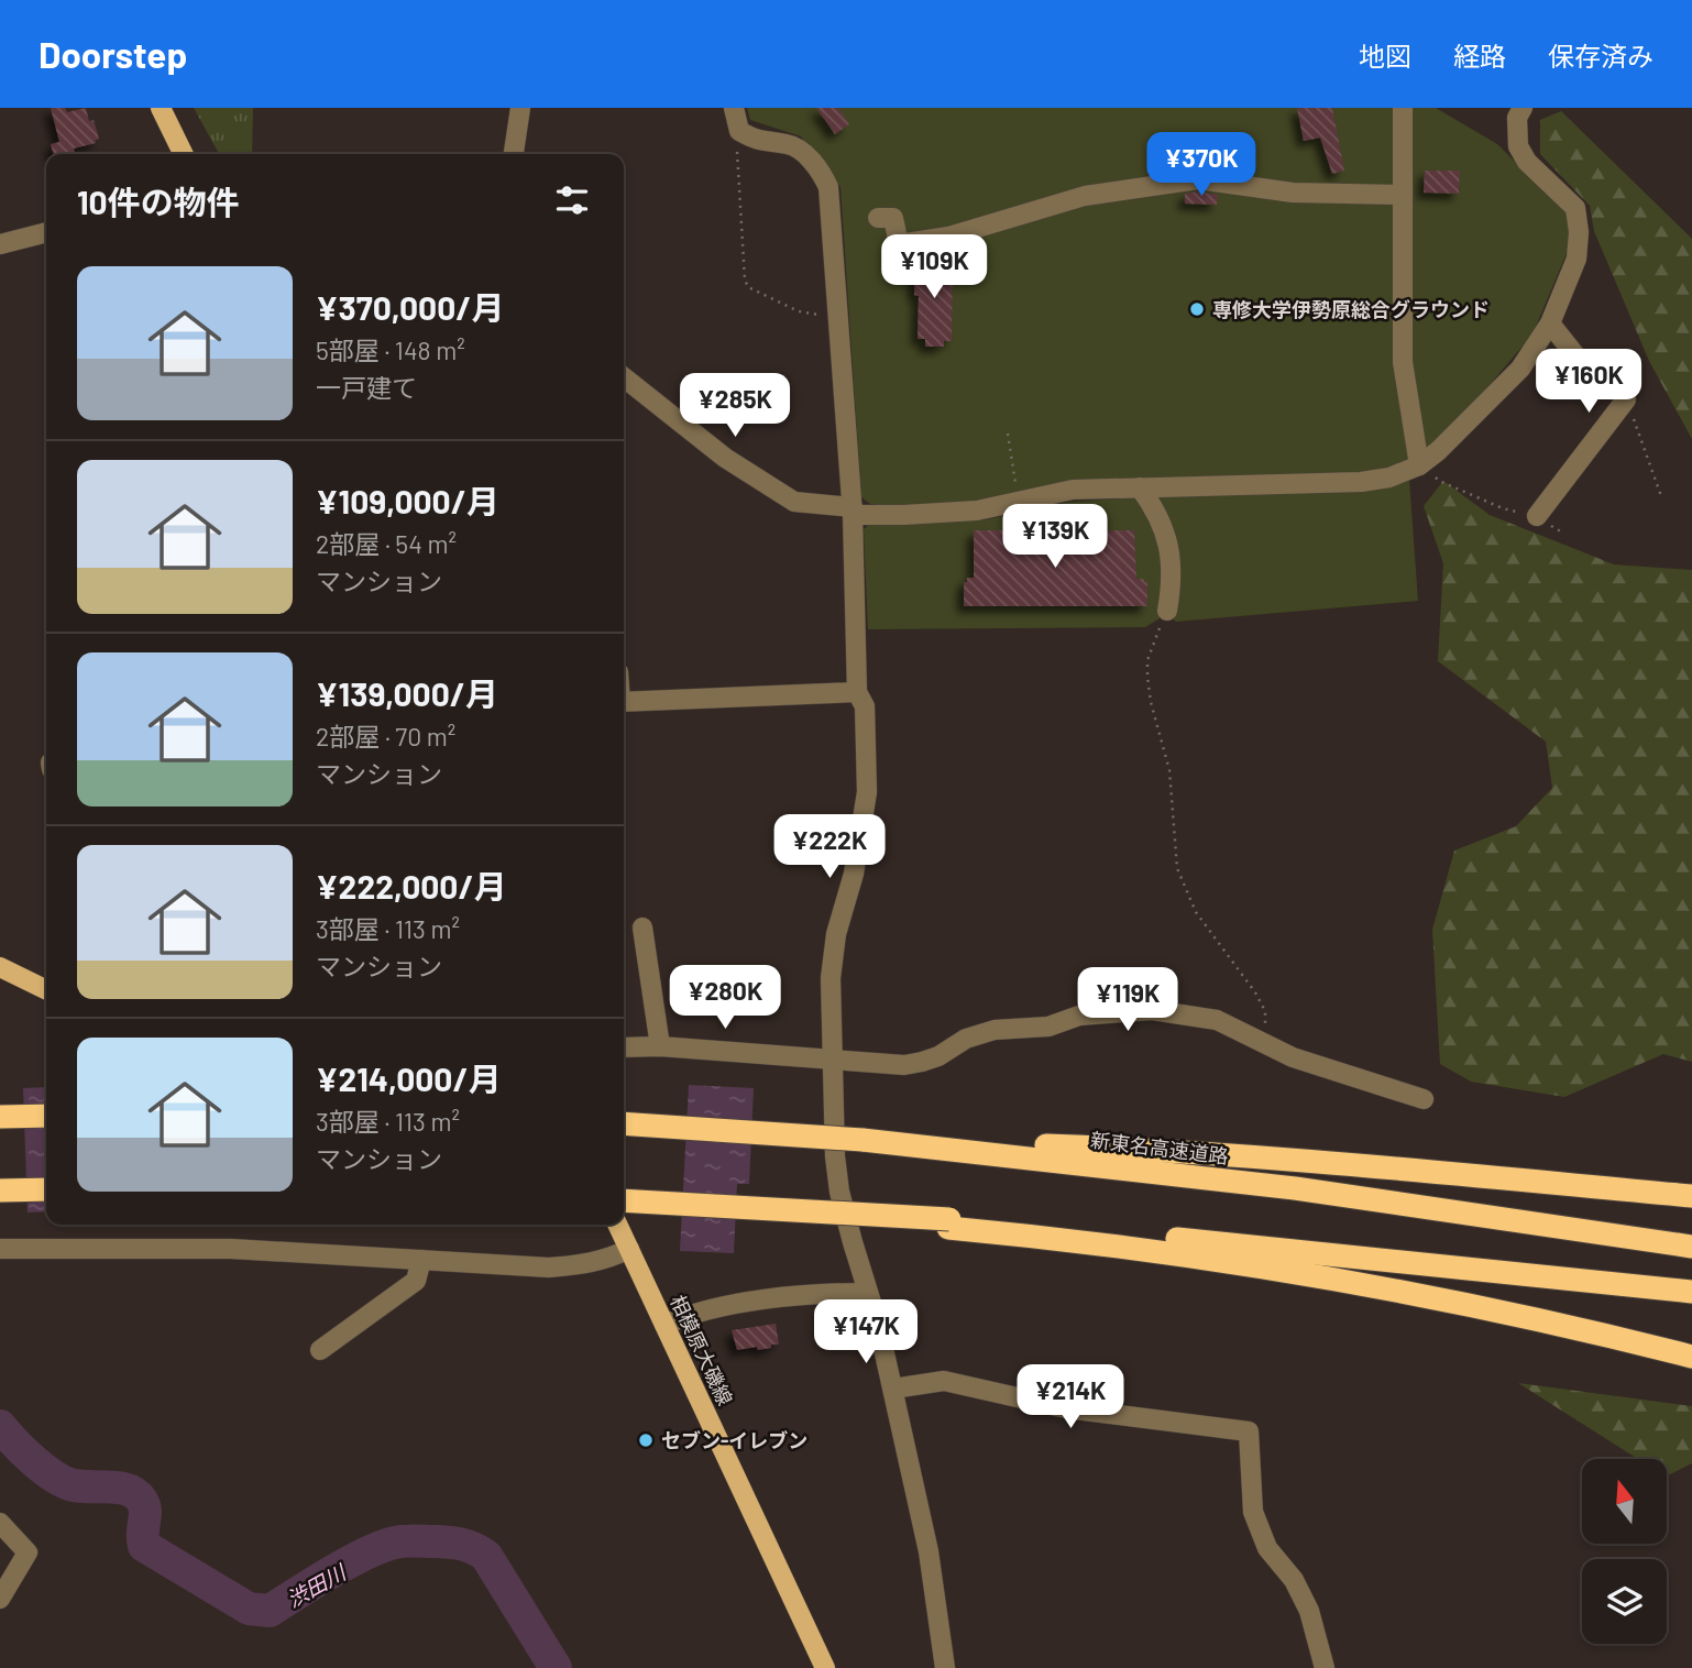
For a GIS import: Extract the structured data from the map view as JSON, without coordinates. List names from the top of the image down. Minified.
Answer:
{"streets":{"highway":["新東名高速道路"],"main road":["相模原大磯線"]},"water":["渋田川"],"places":["専修大学伊勢原総合グラウンド","セブン-イレブン"],"north":"top","page":{"header":"Doorstep","nav":["地図","経路","保存済み"],"price":["¥370K","¥109K","¥160K","¥285K","¥139K","¥222K","¥280K","¥119K","¥147K","¥214K"],"heading":"10件の物件","list":[{"name":"¥370,000/月","note":"5部屋 · 148 m² · 一戸建て"},{"name":"¥109,000/月","note":"2部屋 · 54 m² · マンション"},{"name":"¥139,000/月","note":"2部屋 · 70 m² · マンション"},{"name":"¥222,000/月","note":"3部屋 · 113 m² · マンション"},{"name":"¥214,000/月","note":"3部屋 · 113 m² · マンション"}]}}
